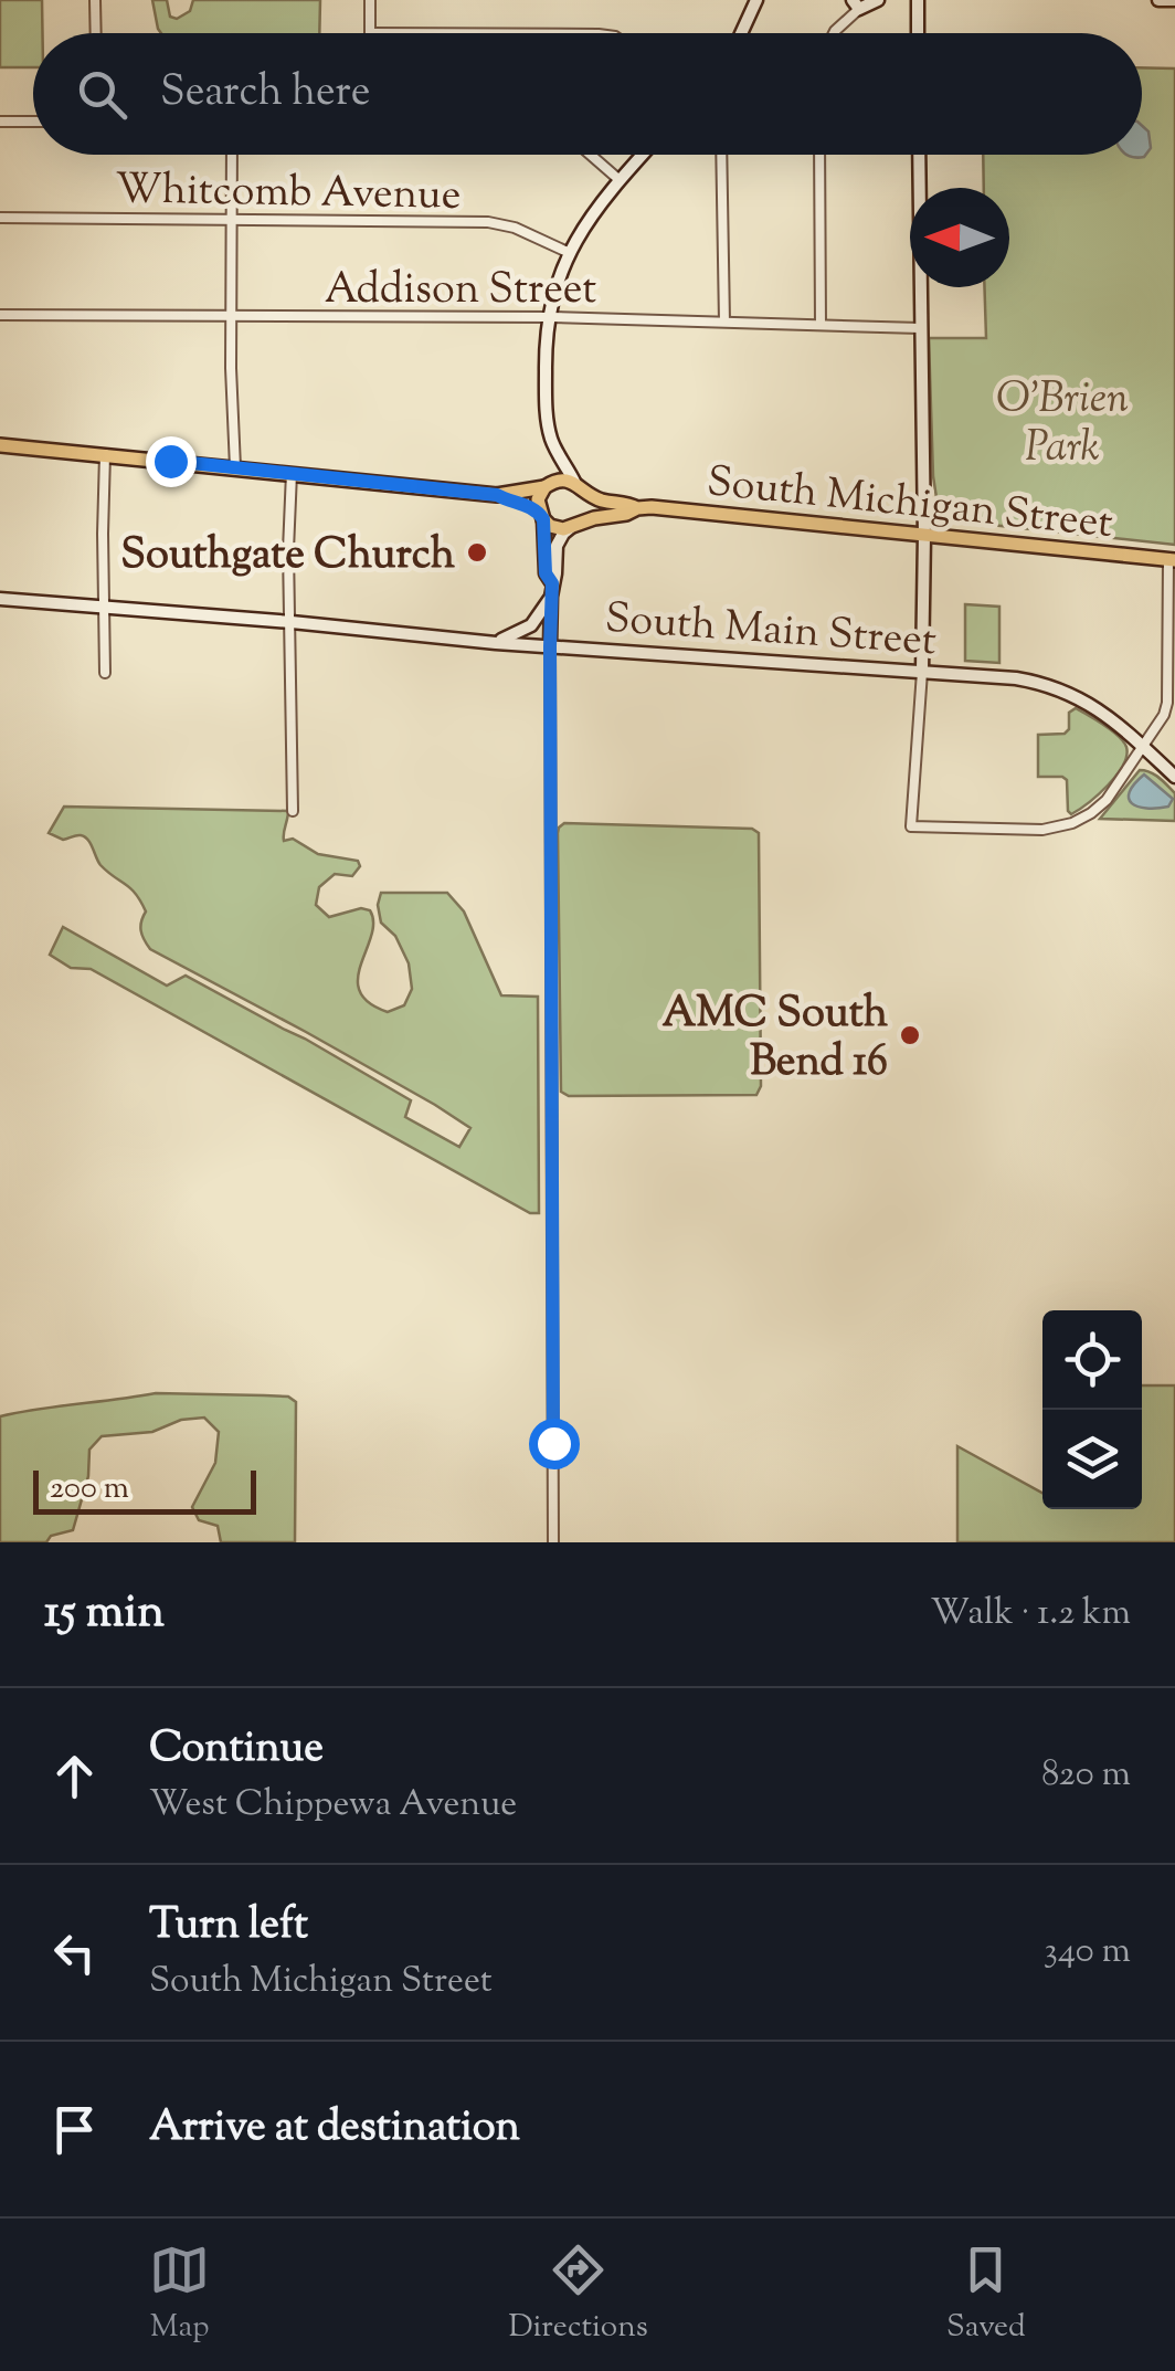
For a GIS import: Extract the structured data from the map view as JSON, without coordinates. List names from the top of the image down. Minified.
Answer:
{"streets":{"main road":["South Michigan Street"],"street":["Whitcomb Avenue","Addison Street","South Main Street"]},"parks":["O'Brien Park"],"places":["Southgate Church","AMC South Bend 16"],"scale_bar":"200 m","north":"left","page":{"search":"Search here","scale":"200 m","heading":["15 min","Walk · 1.2 km"],"list":[["Continue","West Chippewa Avenue","820 m"],["Turn left","South Michigan Street","340 m"],"Arrive at destination"],"nav":["Map","Directions","Saved"]}}
